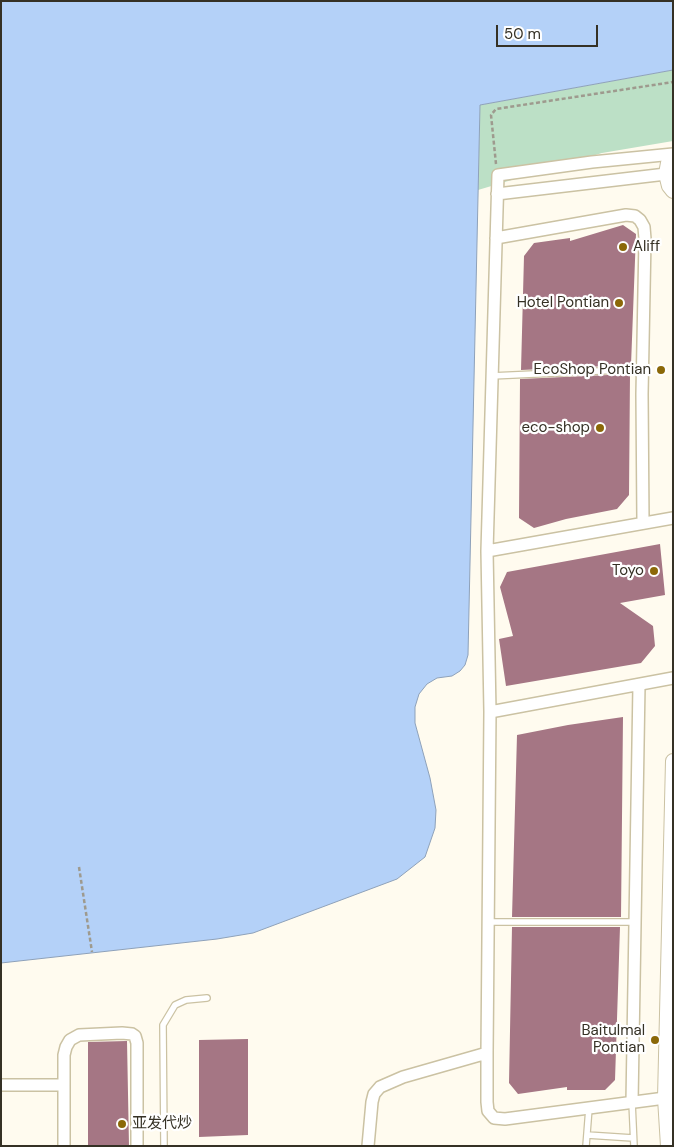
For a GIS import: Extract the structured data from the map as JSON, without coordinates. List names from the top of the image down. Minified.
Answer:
{"places":["Aliff","Hotel Pontian","EcoShop Pontian","eco-shop","Toyo","Baitulmal Pontian","亚发代炒"],"scale_bar":"50 m"}
